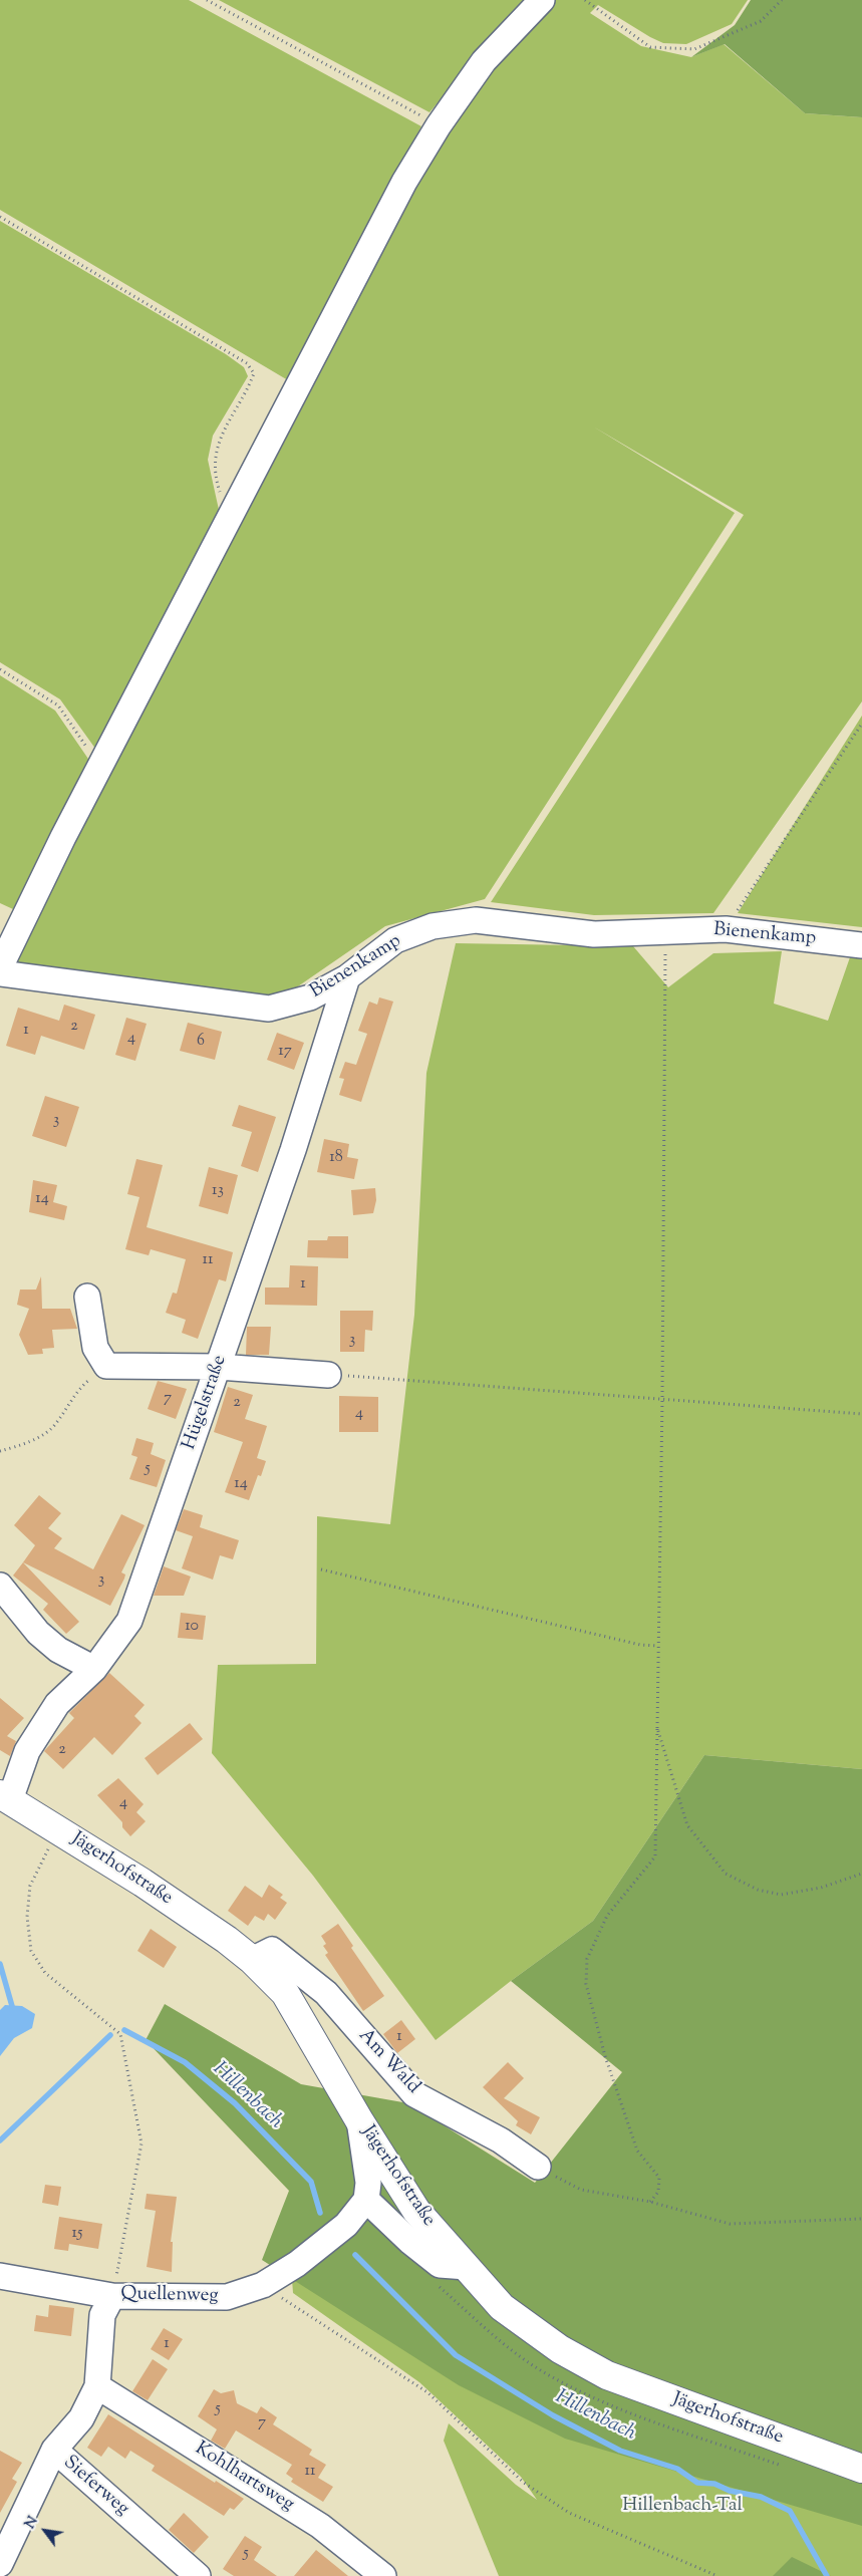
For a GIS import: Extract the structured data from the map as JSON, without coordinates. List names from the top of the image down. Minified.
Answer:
{"streets":{"main road":["Jägerhofstraße"],"street":["Bienenkamp","Hügelstraße","Am Wald","Quellenweg","Kohlhartsweg","Sieferweg"]},"crossings":[["Bienenkamp","Hügelstraße"],["Hügelstraße","Jägerhofstraße"],["Jägerhofstraße","Am Wald"],["Quellenweg","Sieferweg"],["Kohlhartsweg","Sieferweg"]],"water":["Hillenbach"],"parks":["Hillenbach-Tal"],"house_numbers":["2","1","4","6","17","3","18","13","14","11","1","3","7","2","4","5","14","3","10","2","4","1","15","1","5","7","11","5"],"north":"top left"}
